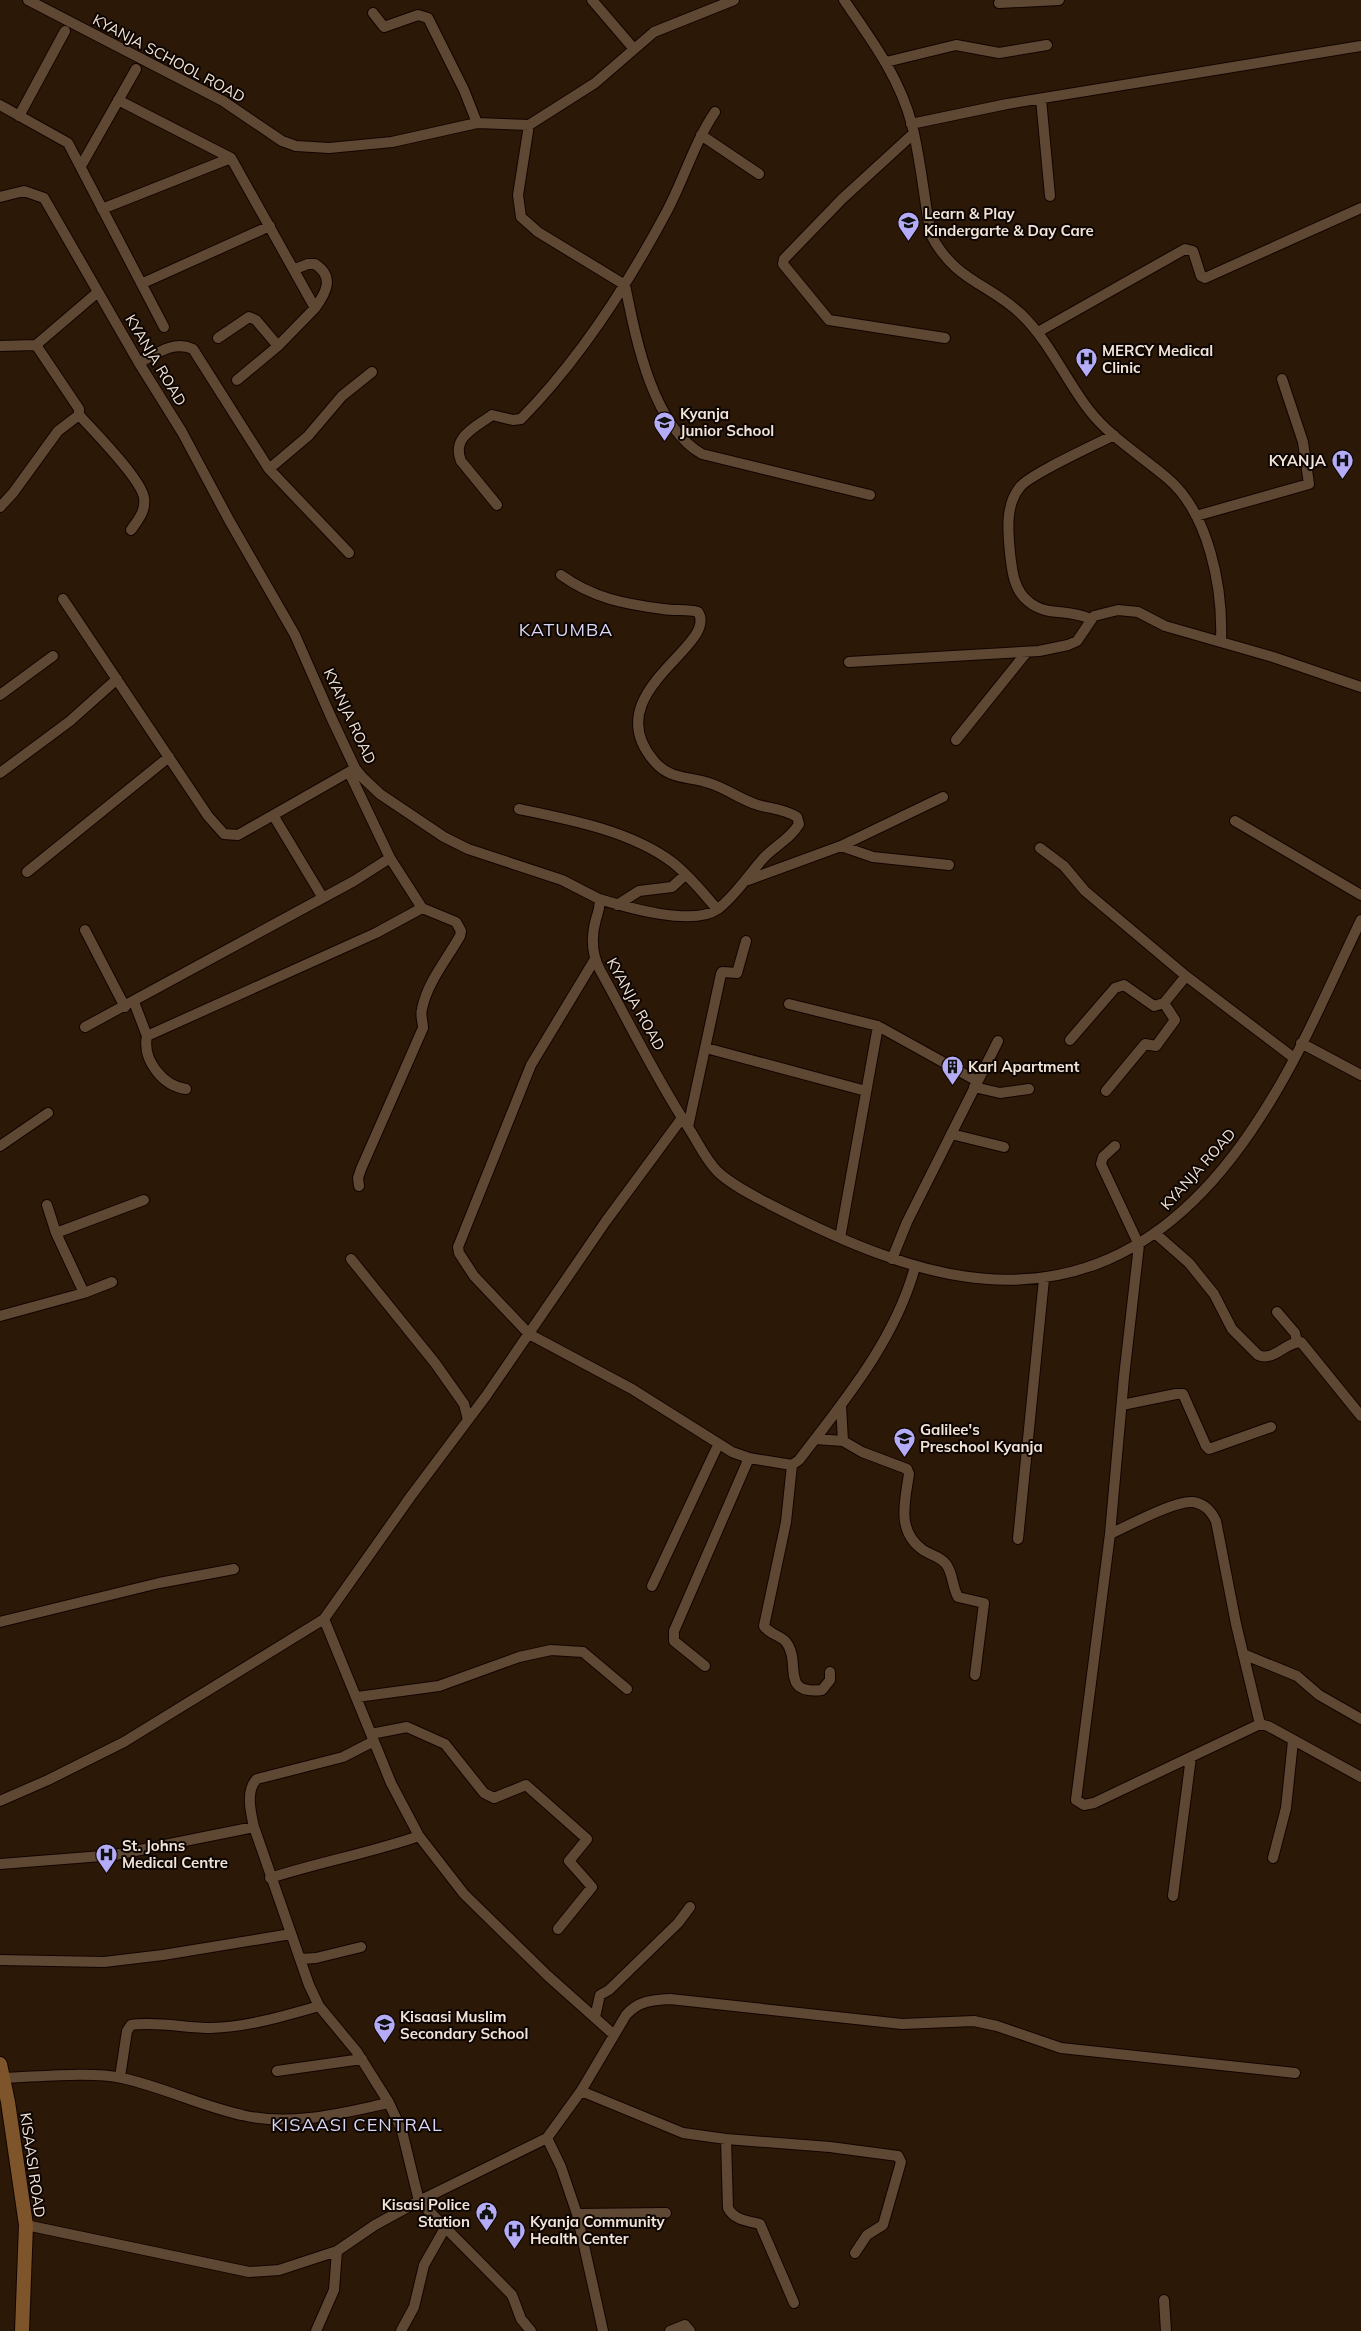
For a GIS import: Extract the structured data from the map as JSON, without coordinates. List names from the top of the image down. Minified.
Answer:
{"streets":{"main road":["KISAASI ROAD"],"street":["KYANJA SCHOOL ROAD","KYANJA ROAD"]},"districts":["KATUMBA","KISAASI CENTRAL"],"places":{"school or university":["Learn & Play Kindergarte & Day Care","Kyanja Junior School","Galilee's Preschool Kyanja","Kisaasi Muslim Secondary School"],"hospital":["MERCY Medical Clinic","KYANJA","St. Johns Medical Centre","Kyanja Community Health Center"],"building":["Karl Apartment"],"public building":["Kisasi Police Station"]}}
